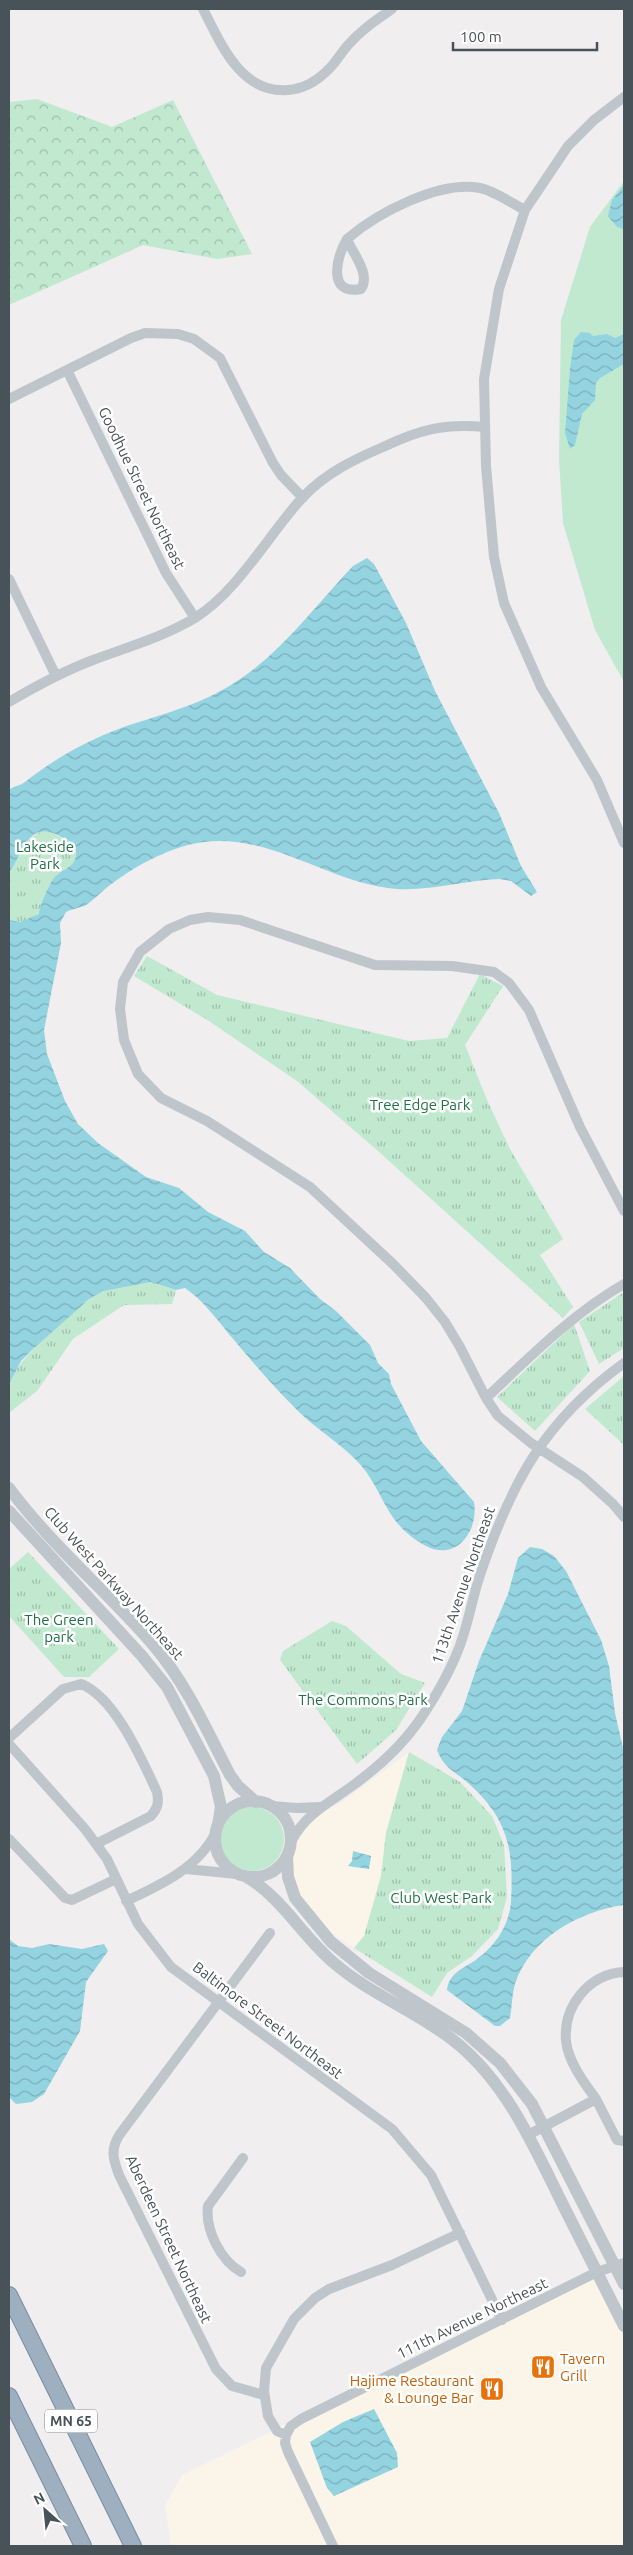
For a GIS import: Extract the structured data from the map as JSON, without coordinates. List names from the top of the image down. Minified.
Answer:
{"streets":{"highway":["MN 65"],"street":["Goodhue Street Northeast","Club West Parkway Northeast","113th Avenue Northeast","Baltimore Street Northeast","Aberdeen Street Northeast","111th Avenue Northeast"]},"crossings":[["Club West Parkway Northeast","113th Avenue Northeast"],["Baltimore Street Northeast","Aberdeen Street Northeast"],["Baltimore Street Northeast","111th Avenue Northeast"]],"parks":["Lakeside Park","Tree Edge Park","The Green park","The Commons Park","Club West Park"],"places":{"restaurant":["Tavern Grill","Hajime Restaurant & Lounge Bar"]},"scale_bar":"100 m","north":"top left"}
